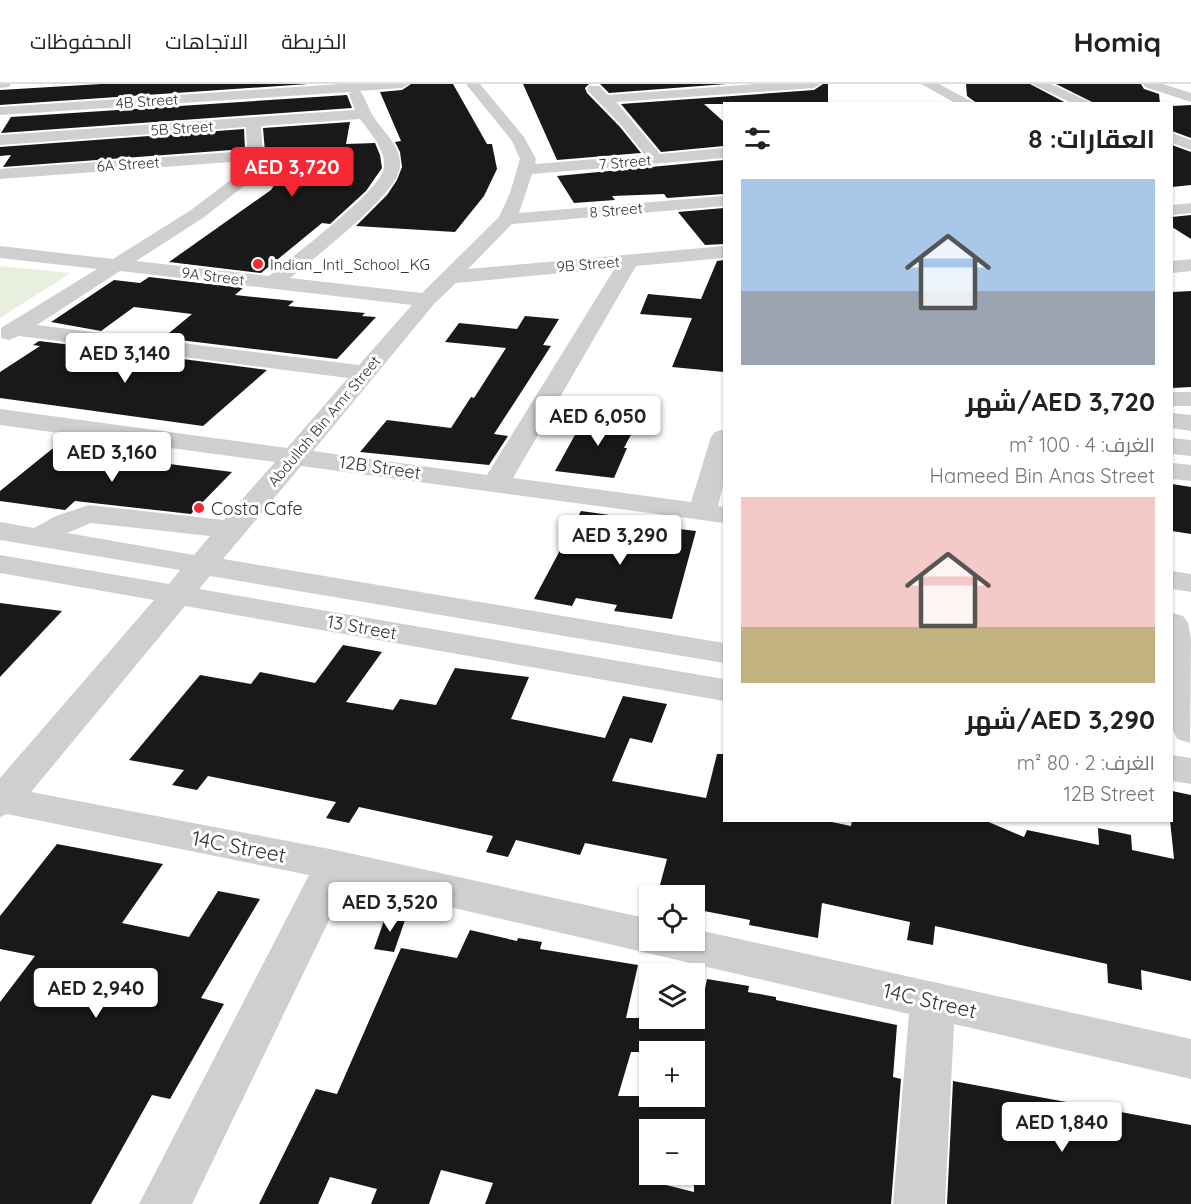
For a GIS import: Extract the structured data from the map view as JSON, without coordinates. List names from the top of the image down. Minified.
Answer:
{"streets":{"street":["4B Street","5B Street","7 Street","6A Street","8 Street","9B Street","9A Street","Abdullah Bin Amr Street","12B Street","13 Street","14C Street"]},"crossings":[["7 Street","Abdullah Bin Amr Street"],["8 Street","Abdullah Bin Amr Street"],["9B Street","Abdullah Bin Amr Street"],["9A Street","Abdullah Bin Amr Street"],["Abdullah Bin Amr Street","12B Street"],["Abdullah Bin Amr Street","13 Street"],["Abdullah Bin Amr Street","14C Street"]],"places":["Indian_Intl_School_KG","Costa Cafe"],"page":{"header":"Homiq","nav":["الخريطة","الاتجاهات","المحفوظات"],"heading":"العقارات: 8","price":["AED 3,720","AED 3,140","AED 6,050","AED 3,160","AED 3,290","AED 3,520","AED 2,940","AED 1,840"],"list":[{"name":"AED 3,720/شهر","note":"الغرف: 4 · 100 m² · Hameed Bin Anas Street"},{"name":"AED 3,290/شهر","note":"الغرف: 2 · 80 m² · 12B Street"}],"map_buttons":["+","−"]}}
